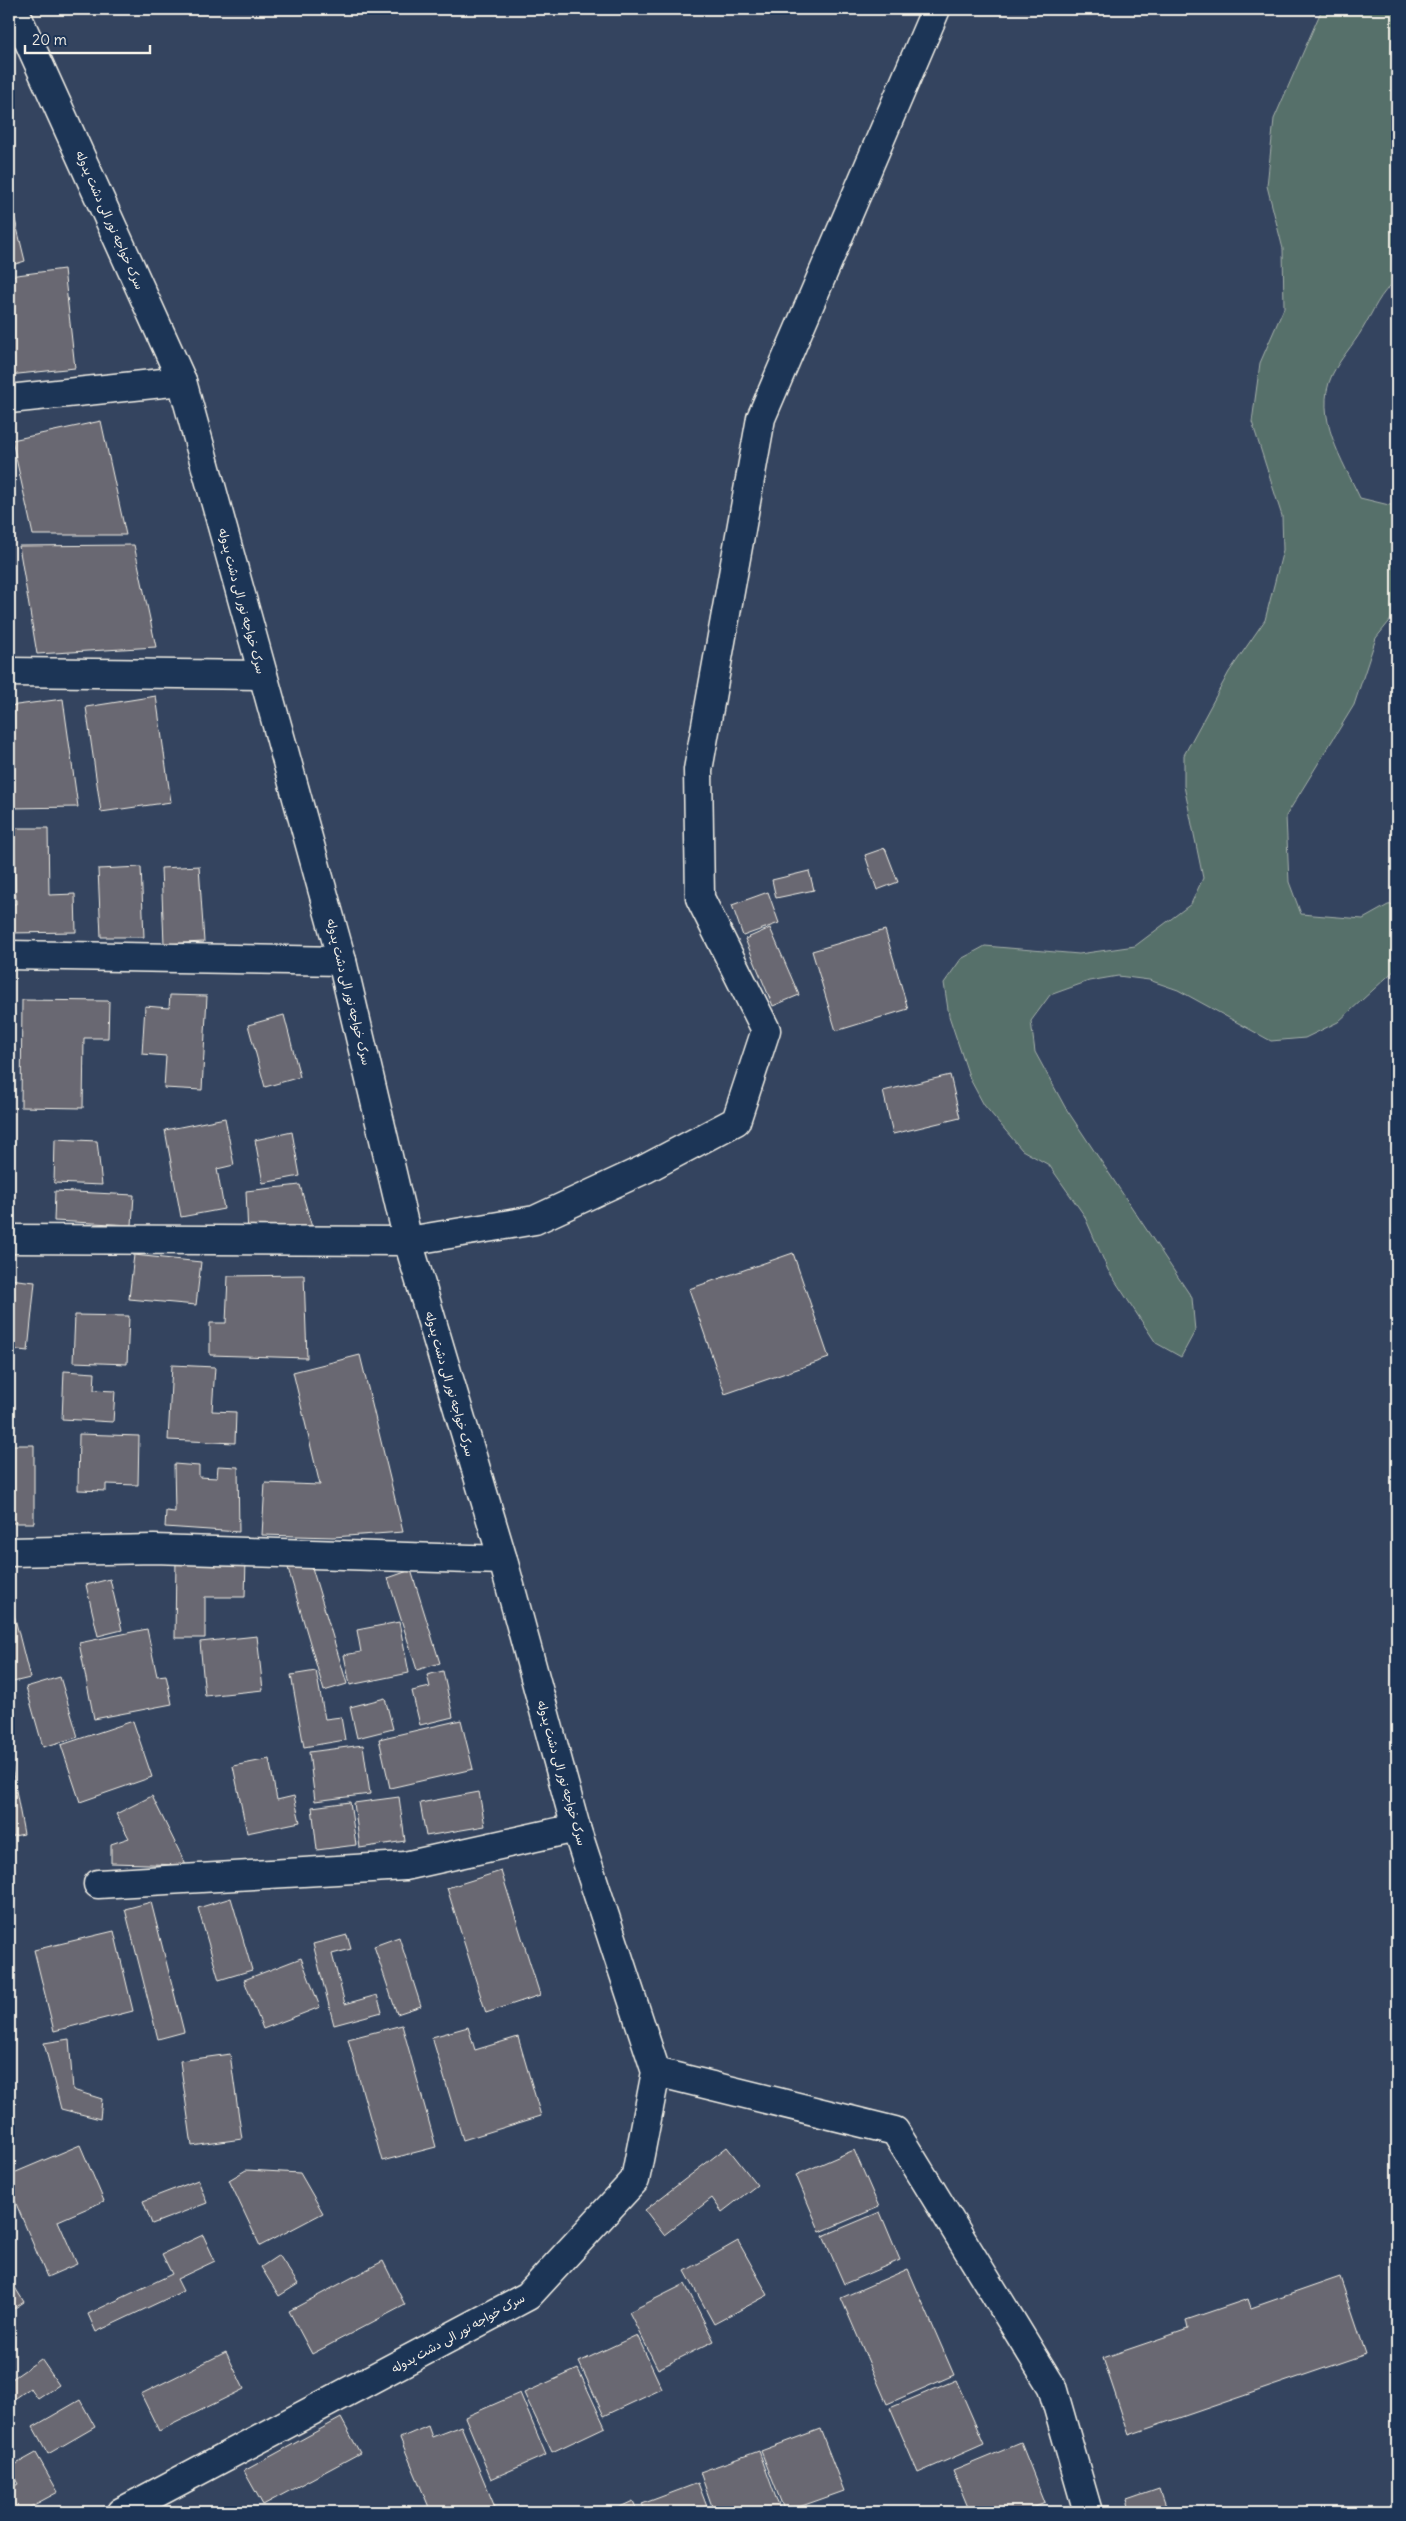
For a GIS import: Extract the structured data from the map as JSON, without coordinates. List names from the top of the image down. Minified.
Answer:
{"streets":{"street":["سرک خواجه نور الی دشت پدوله"]},"scale_bar":"20 m"}
